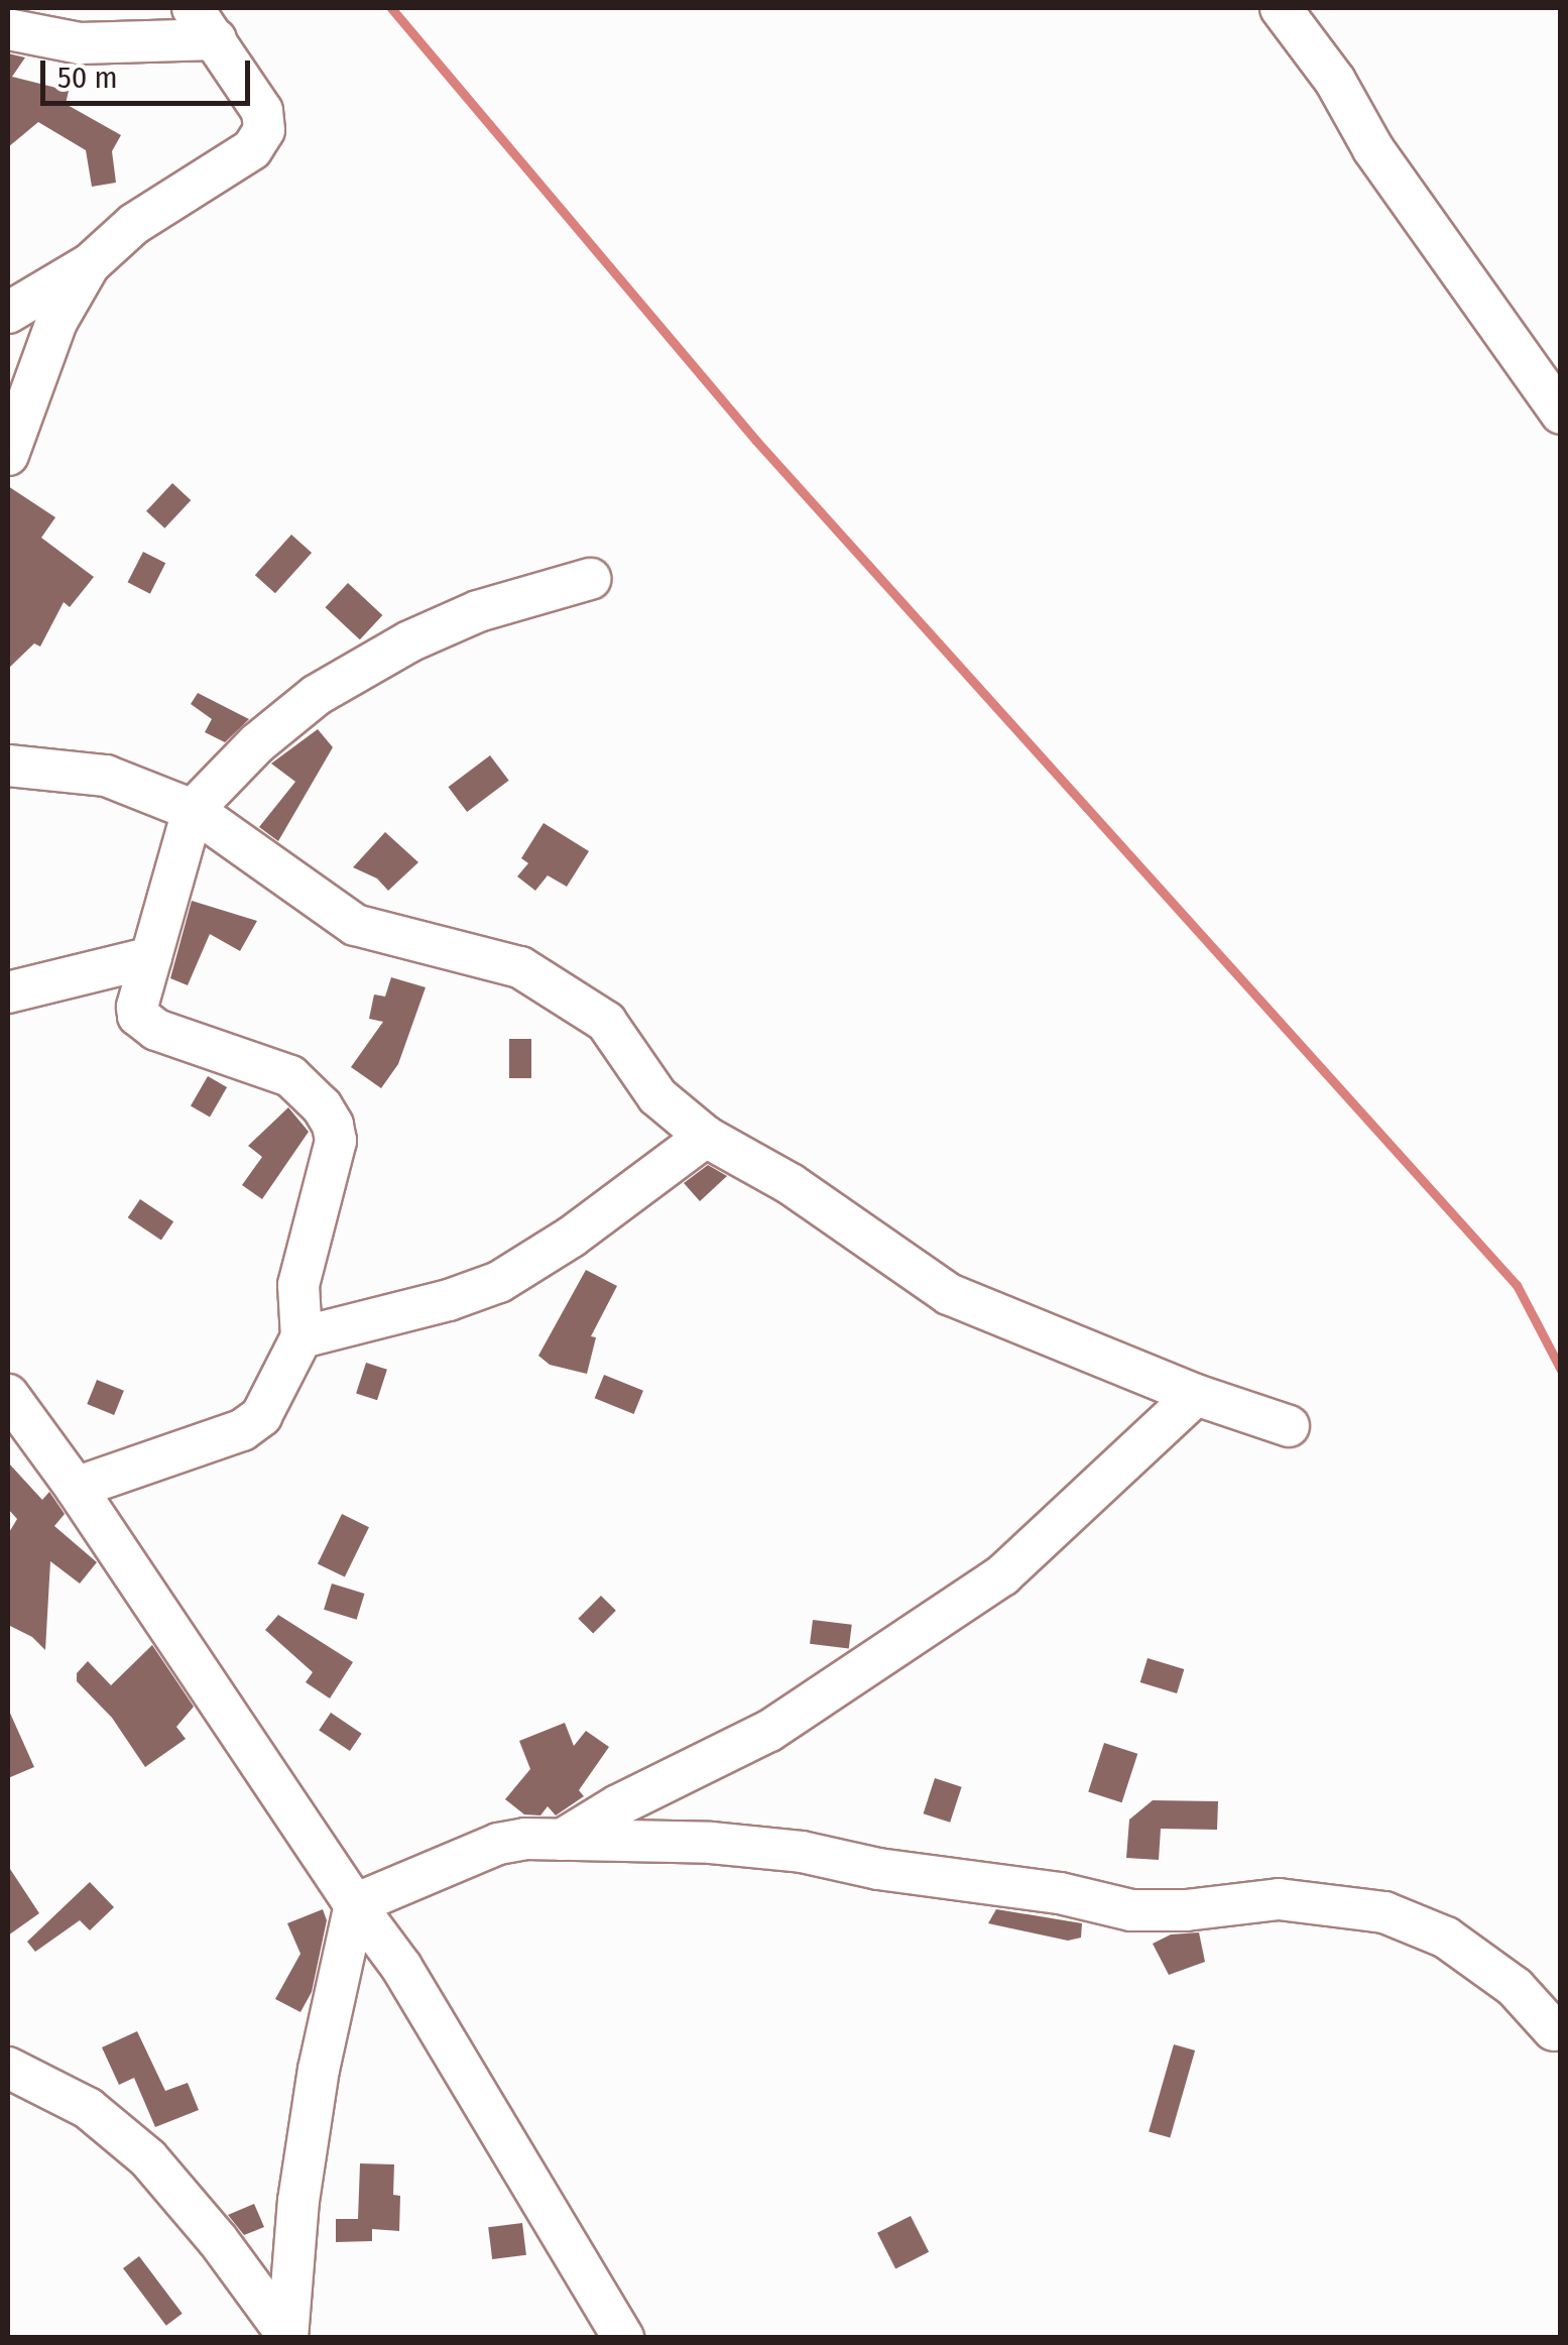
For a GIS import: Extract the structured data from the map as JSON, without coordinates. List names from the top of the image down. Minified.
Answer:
{"scale_bar":"50 m"}
